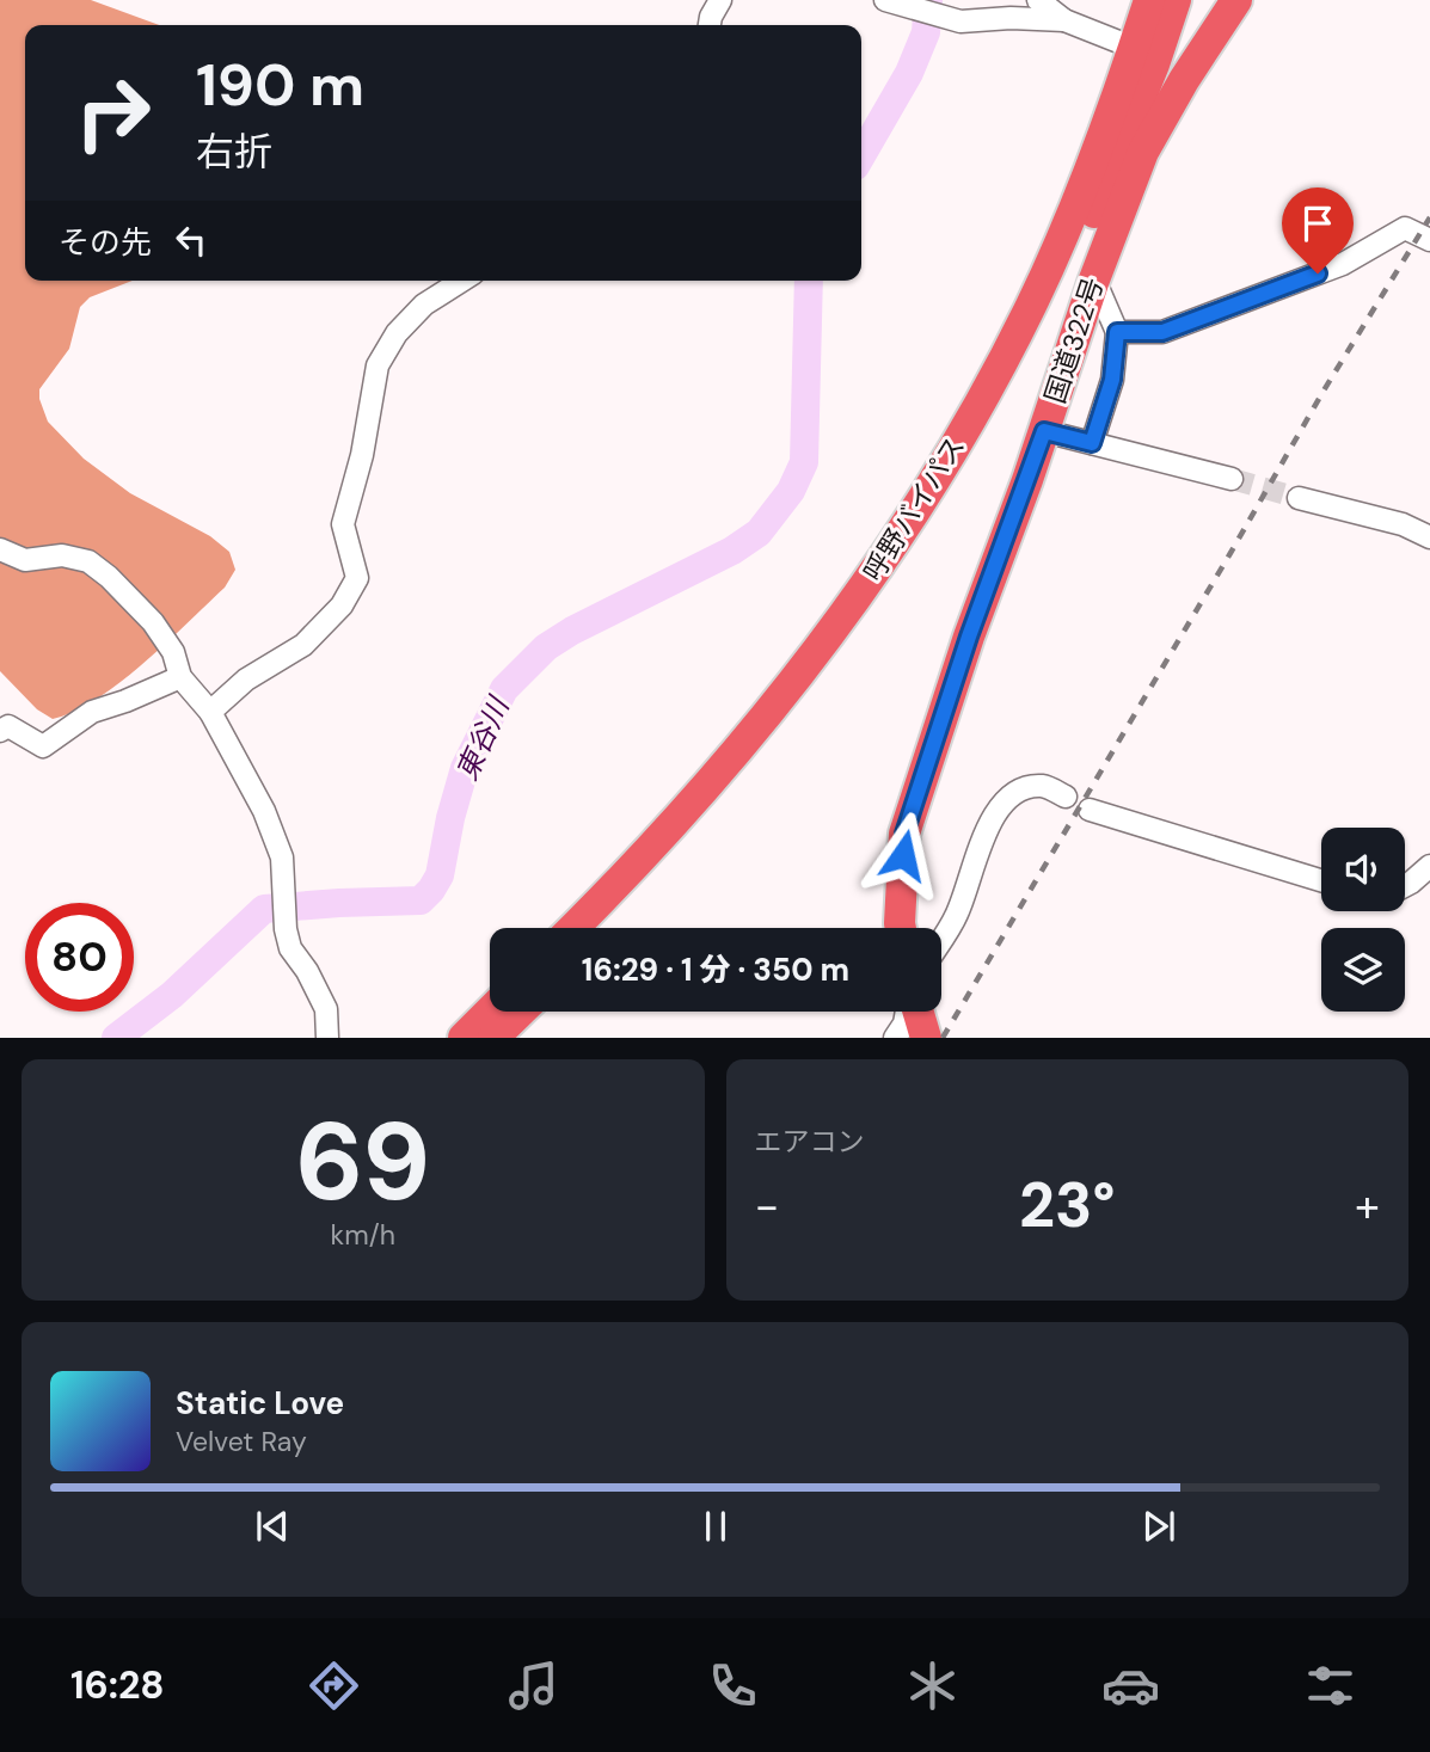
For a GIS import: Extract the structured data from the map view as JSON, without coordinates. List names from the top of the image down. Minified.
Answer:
{"streets":{"highway":["国道322号","呼野バイパス"]},"water":["東谷川"],"page":{"turn":["190 m","右折"],"then":"その先","limit":"80","trip":"16:29 · 1 分 · 350 m","tile":[["69","km/h"],"エアコン"],"heat":["−","23°","+"],"song":["Static Love","Velvet Ray"],"tabs":"16:28"}}
